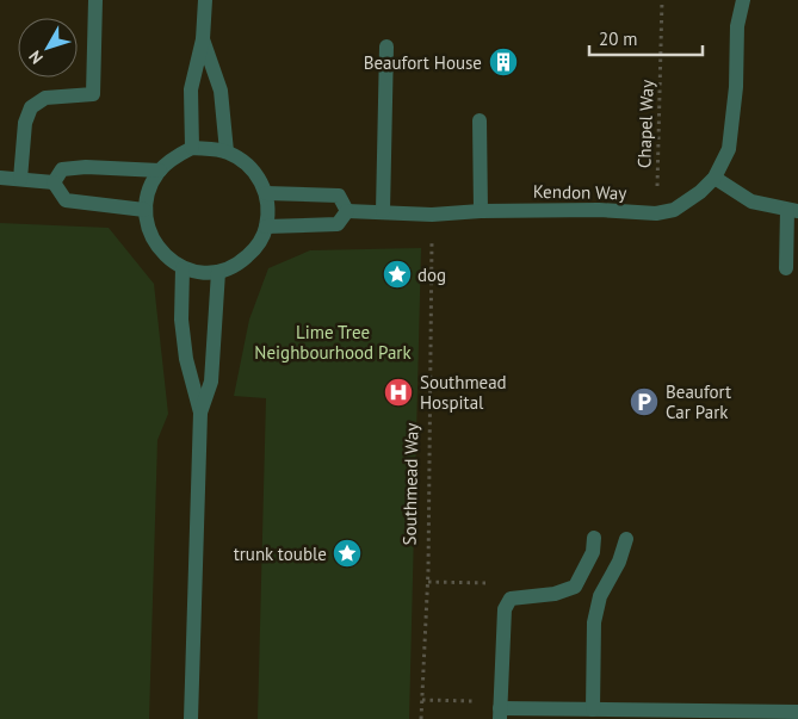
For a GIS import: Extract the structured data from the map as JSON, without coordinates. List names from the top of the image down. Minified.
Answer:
{"streets":{"lane":["Kendon Way"],"path":["Chapel Way","Southmead Way"]},"crossings":[["Chapel Way","Kendon Way"],["Kendon Way","Southmead Way"]],"parks":["Lime Tree Neighbourhood Park"],"places":{"building":["Beaufort House"],"place":["dog","trunk touble"],"hospital":["Southmead Hospital"],"parking":["Beaufort Car Park"]},"scale_bar":"20 m","north":"bottom left"}
